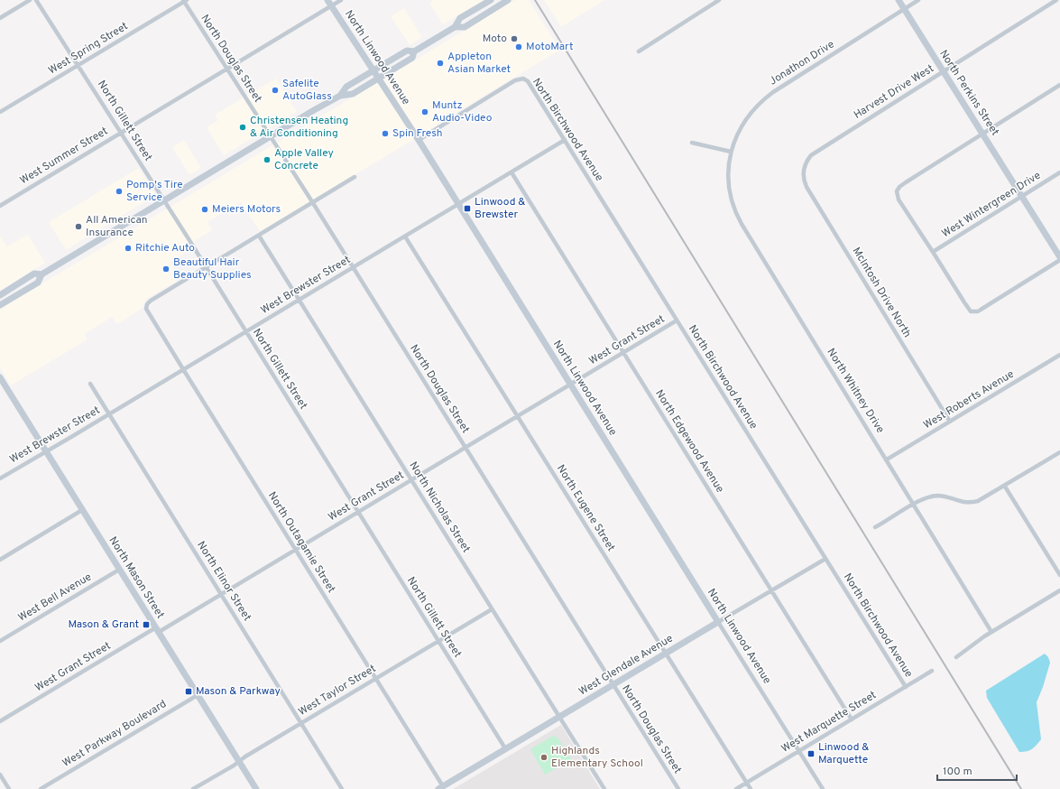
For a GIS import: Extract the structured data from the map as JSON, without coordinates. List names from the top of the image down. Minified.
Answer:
{"streets":{"street":["West Spring Street","North Linwood Avenue","North Douglas Street","Jonathon Drive","Harvest Drive West","North Perkins Street","North Gillett Street","North Birchwood Avenue","West Summer Street","West Wintergreen Drive","West Brewster Street","McIntosh Drive North","West Grant Street","North Whitney Drive","West Roberts Avenue","North Edgewood Avenue","North Nicholas Street","North Eugene Street","North Outagamie Street","North Mason Street","North Elinor Street","West Bell Avenue","West Glendale Avenue","West Taylor Street","West Marquette Street","West Parkway Boulevard"]},"crossings":[["West Spring Street","North Douglas Street"],["West Spring Street","North Gillett Street"],["North Linwood Avenue","North Birchwood Avenue"],["North Linwood Avenue","West Summer Street"],["North Linwood Avenue","West Brewster Street"],["North Linwood Avenue","West Grant Street"],["North Linwood Avenue","West Glendale Avenue"],["North Linwood Avenue","West Marquette Street"],["North Douglas Street","West Summer Street"],["North Douglas Street","West Brewster Street"],["North Douglas Street","West Grant Street"],["North Douglas Street","West Glendale Avenue"],["Jonathon Drive","North Perkins Street"],["Jonathon Drive","North Whitney Drive"],["Harvest Drive West","North Perkins Street"],["Harvest Drive West","McIntosh Drive North"],["North Perkins Street","West Wintergreen Drive"],["North Gillett Street","West Summer Street"],["North Gillett Street","West Brewster Street"],["North Gillett Street","West Grant Street"],["North Gillett Street","North Outagamie Street"],["North Gillett Street","West Glendale Avenue"],["North Gillett Street","West Taylor Street"],["North Birchwood Avenue","West Brewster Street"],["North Birchwood Avenue","West Grant Street"],["North Birchwood Avenue","West Glendale Avenue"],["North Birchwood Avenue","West Marquette Street"],["West Brewster Street","North Edgewood Avenue"],["West Brewster Street","North Nicholas Street"],["West Brewster Street","North Eugene Street"],["West Brewster Street","North Outagamie Street"],["West Brewster Street","North Mason Street"],["West Brewster Street","North Elinor Street"],["McIntosh Drive North","West Roberts Avenue"],["West Grant Street","North Edgewood Avenue"],["West Grant Street","North Nicholas Street"],["West Grant Street","North Eugene Street"],["West Grant Street","North Outagamie Street"],["West Grant Street","North Mason Street"],["West Grant Street","North Elinor Street"],["North Whitney Drive","West Roberts Avenue"],["North Edgewood Avenue","West Glendale Avenue"],["North Edgewood Avenue","West Marquette Street"],["North Nicholas Street","West Glendale Avenue"],["North Nicholas Street","West Taylor Street"],["North Eugene Street","West Glendale Avenue"],["North Eugene Street","West Marquette Street"],["North Outagamie Street","West Glendale Avenue"],["North Outagamie Street","West Taylor Street"],["North Mason Street","West Bell Avenue"],["North Mason Street","West Taylor Street"],["North Mason Street","West Parkway Boulevard"],["North Elinor Street","West Taylor Street"]],"places":{"other":["Moto","MotoMart","Appleton Asian Market","Safelite AutoGlass","Muntz Audio-Video","Christensen Heating & Air Conditioning","Spin Fresh","Apple Valley Concrete","Pomp's Tire Service","Meiers Motors","All American Insurance","Ritchie Auto","Beautiful Hair Beauty Supplies","Highlands Elementary School"],"transit":["Linwood & Brewster","Mason & Grant","Mason & Parkway","Linwood & Marquette"]},"scale_bar":"100 m"}
